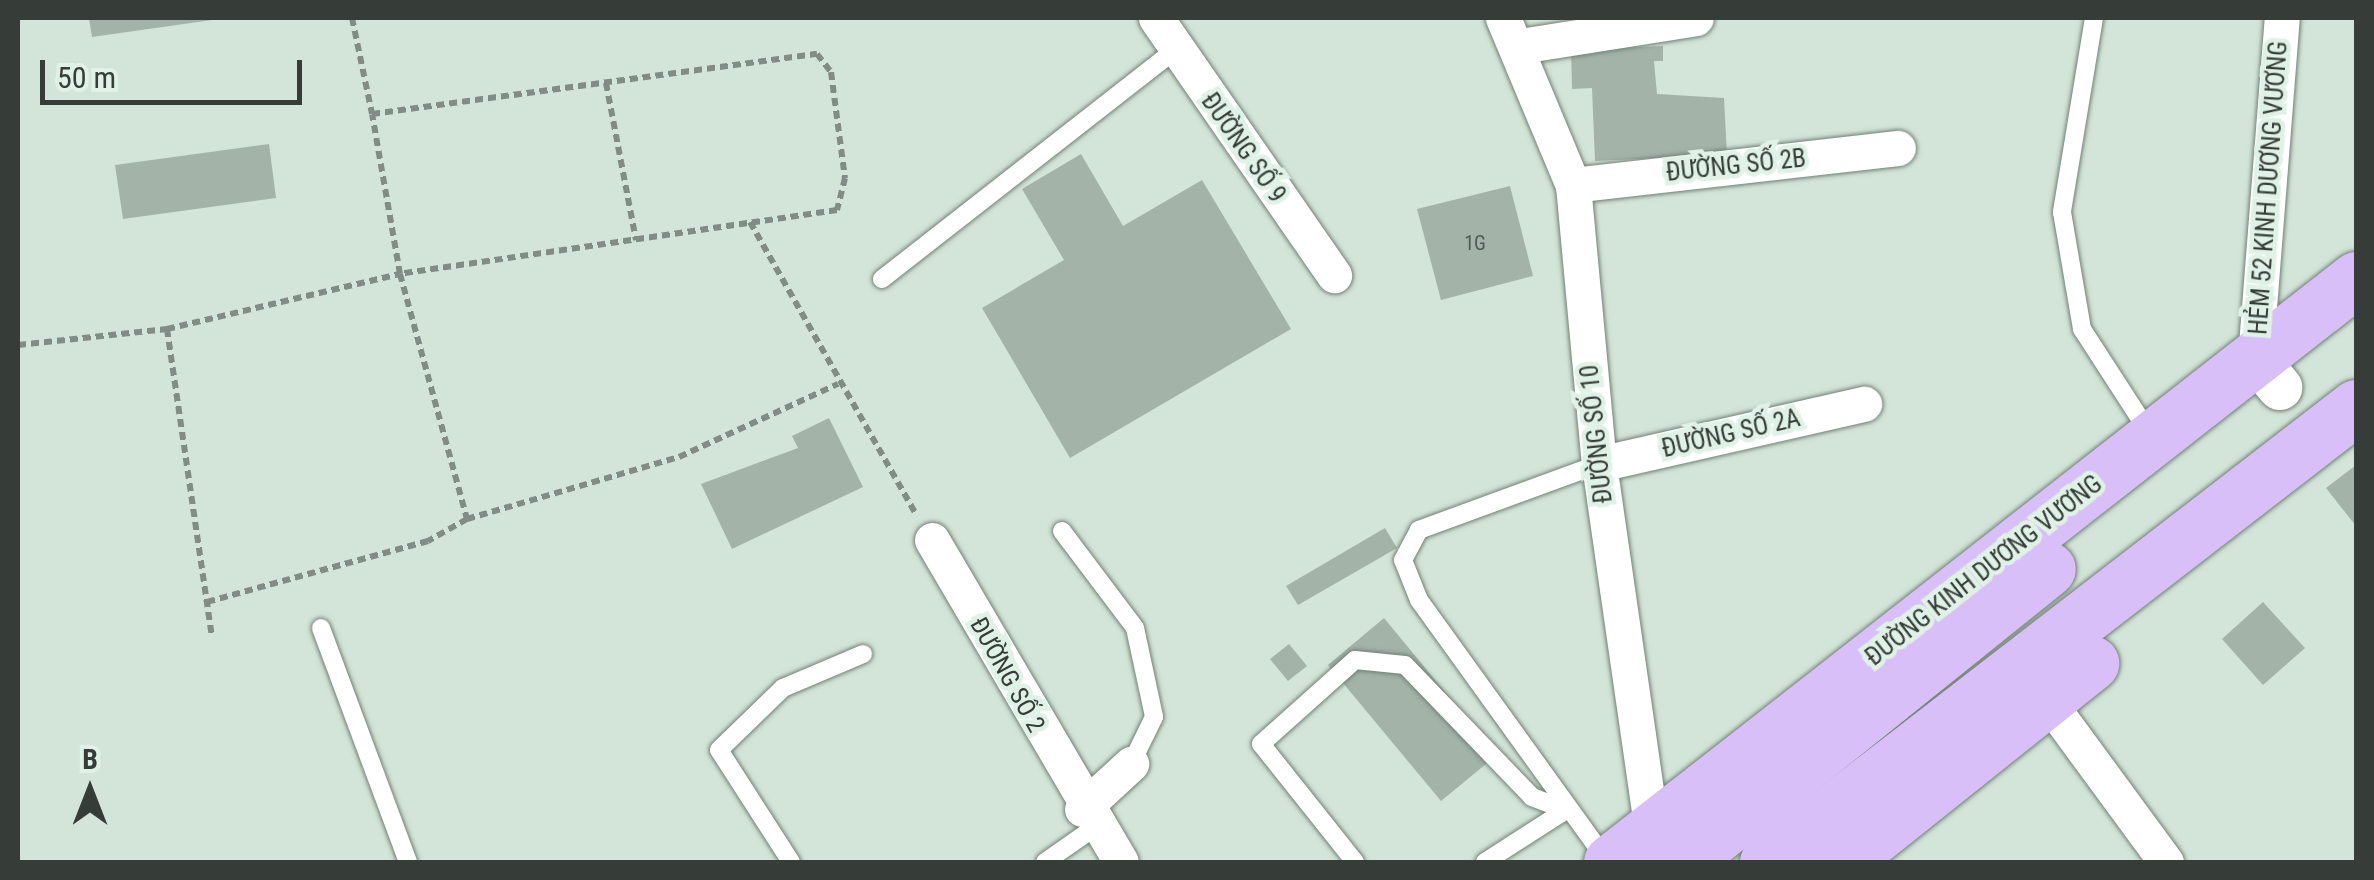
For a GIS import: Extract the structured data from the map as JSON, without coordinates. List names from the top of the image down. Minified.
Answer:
{"streets":{"main road":["ĐƯỜNG KINH DƯƠNG VƯƠNG"],"street":["ĐƯỜNG SỐ 9","ĐƯỜNG SỐ 2B","HẺM 52 KINH DƯƠNG VƯƠNG","ĐƯỜNG SỐ 10","ĐƯỜNG SỐ 2A","ĐƯỜNG SỐ 2"]},"crossings":[["ĐƯỜNG SỐ 2B","ĐƯỜNG SỐ 10"],["HẺM 52 KINH DƯƠNG VƯƠNG","ĐƯỜNG KINH DƯƠNG VƯƠNG"],["ĐƯỜNG SỐ 10","ĐƯỜNG SỐ 2A"],["ĐƯỜNG SỐ 10","ĐƯỜNG KINH DƯƠNG VƯƠNG"]],"house_numbers":["1G"],"scale_bar":"50 m","north":"top"}
